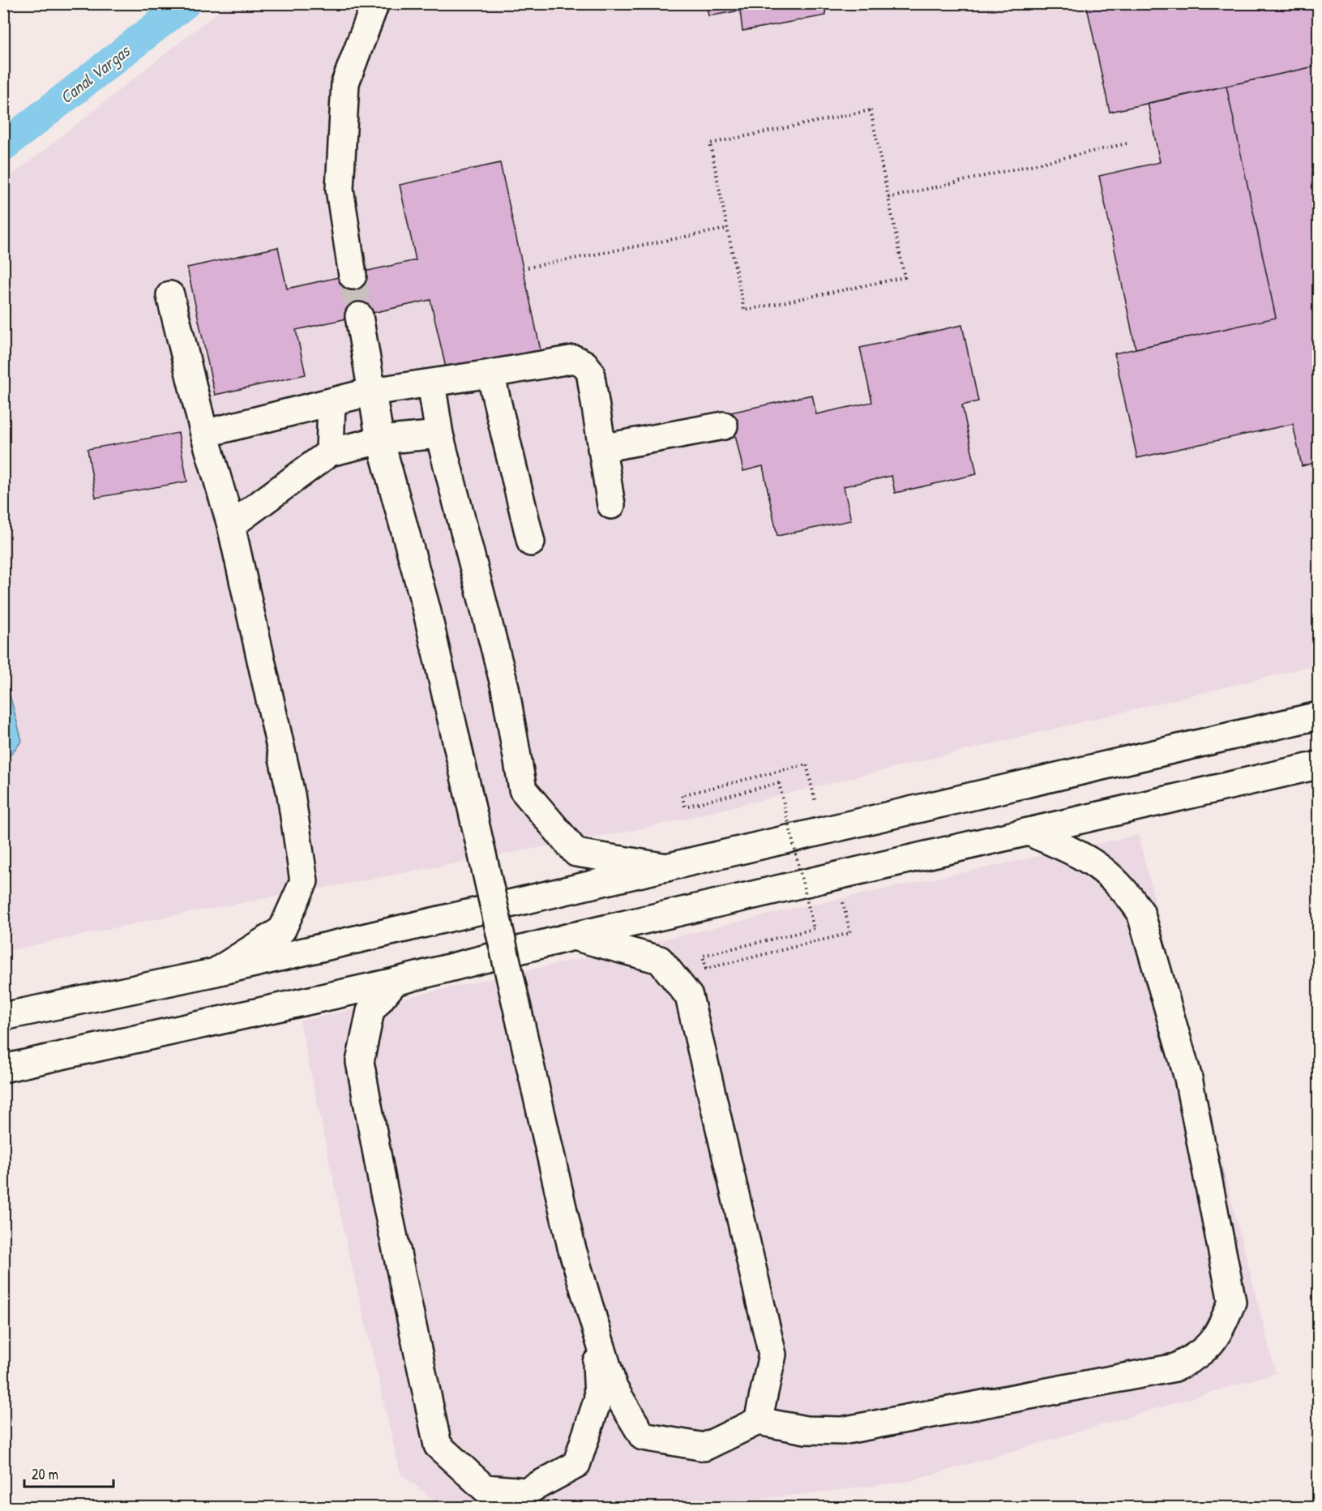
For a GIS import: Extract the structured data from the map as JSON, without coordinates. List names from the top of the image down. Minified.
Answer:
{"water":["Canal Vargas"],"scale_bar":"20 m"}
